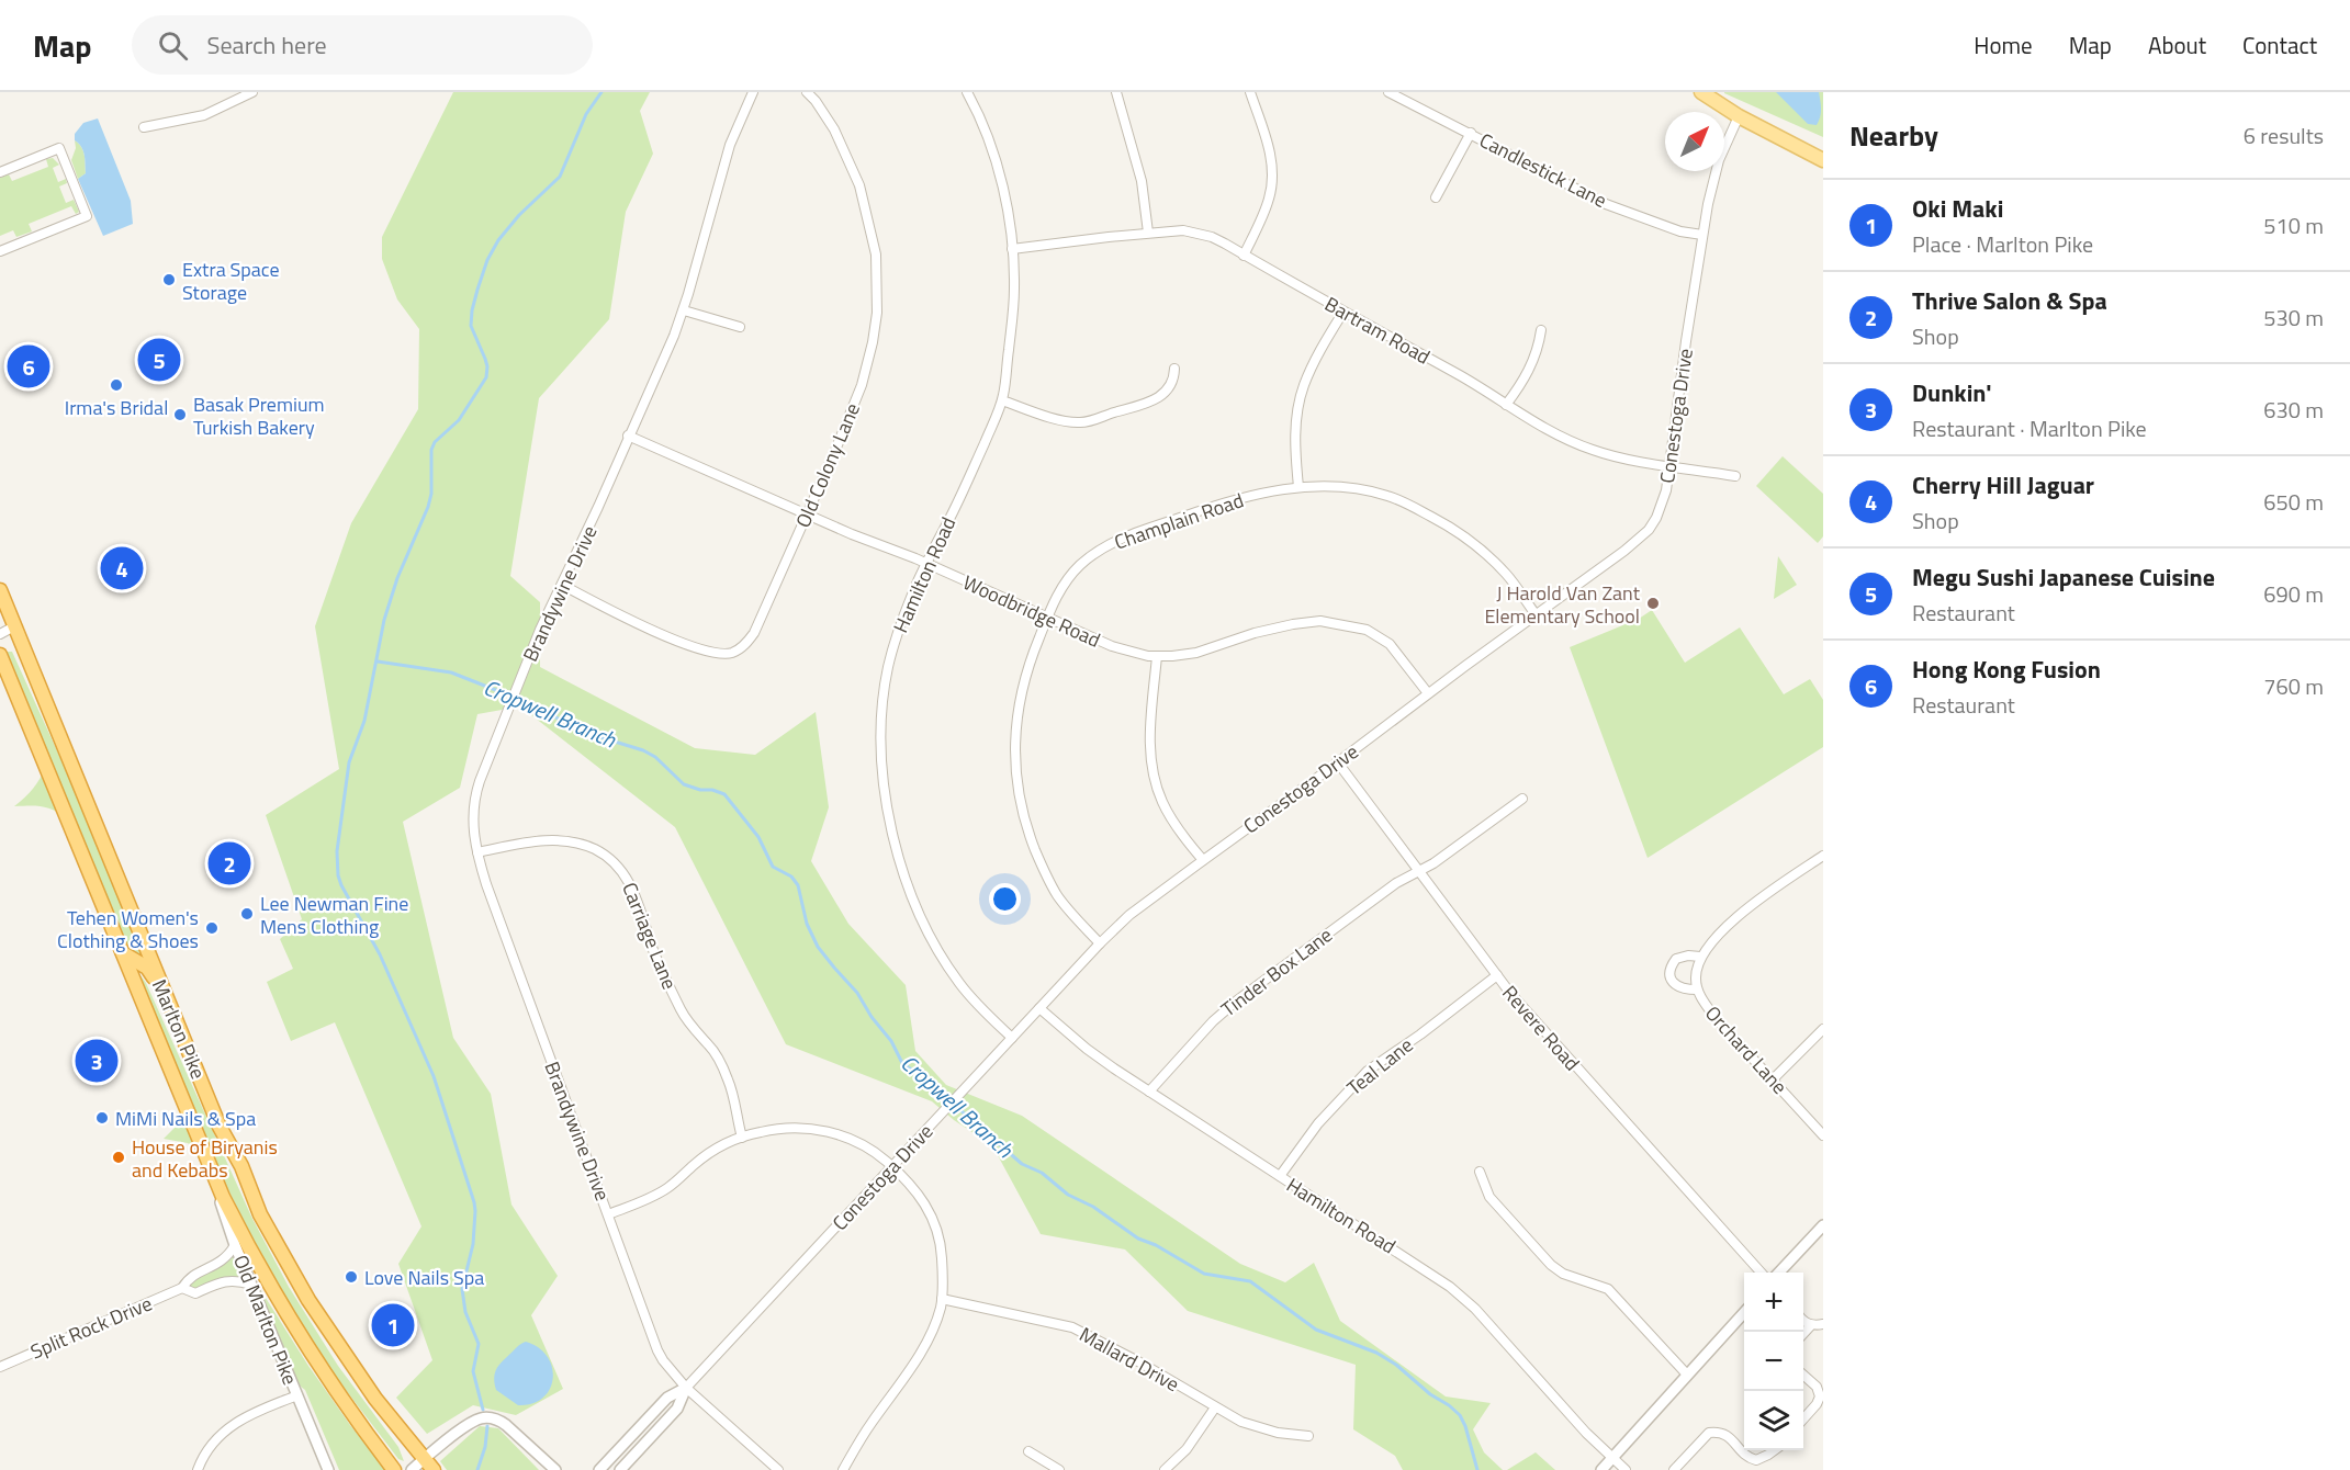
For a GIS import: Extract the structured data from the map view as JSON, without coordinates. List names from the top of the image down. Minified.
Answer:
{"streets":{"highway":["Marlton Pike"],"street":["Candlestick Lane","Bartram Road","Conestoga Drive","Old Colony Lane","Champlain Road","Hamilton Road","Brandywine Drive","Woodbridge Road","Carriage Lane","Tinder Box Lane","Revere Road","Orchard Lane","Teal Lane","Old Marlton Pike","Split Rock Drive","Mallard Drive"]},"crossings":[["Candlestick Lane","Conestoga Drive"],["Bartram Road","Conestoga Drive"],["Bartram Road","Hamilton Road"],["Conestoga Drive","Champlain Road"],["Conestoga Drive","Hamilton Road"],["Conestoga Drive","Brandywine Drive"],["Conestoga Drive","Woodbridge Road"],["Conestoga Drive","Revere Road"],["Old Colony Lane","Brandywine Drive"],["Old Colony Lane","Woodbridge Road"],["Champlain Road","Woodbridge Road"],["Hamilton Road","Woodbridge Road"],["Hamilton Road","Tinder Box Lane"],["Hamilton Road","Teal Lane"],["Brandywine Drive","Woodbridge Road"],["Brandywine Drive","Carriage Lane"],["Tinder Box Lane","Revere Road"],["Revere Road","Teal Lane"],["Marlton Pike","Old Marlton Pike"],["Old Marlton Pike","Split Rock Drive"]],"water":["Cropwell Branch"],"places":["Extra Space Storage","Irma's Bridal","Basak Premium Turkish Bakery","J Harold Van Zant Elementary School","Lee Newman Fine Mens Clothing","Tehen Women's Clothing & Shoes","MiMi Nails & Spa","House of Biryanis and Kebabs","Love Nails Spa"],"north":"top right","page":{"header":"Map","search":"Search here","nav":["Home","Map","About","Contact"],"heading":["Nearby","6 results"],"list":[{"mark":"1","name":"Oki Maki","note":"Place · Marlton Pike","value":"510 m"},{"mark":"2","name":"Thrive Salon & Spa","note":"Shop","value":"530 m"},{"mark":"3","name":"Dunkin'","note":"Restaurant · Marlton Pike","value":"630 m"},{"mark":"4","name":"Cherry Hill Jaguar","note":"Shop","value":"650 m"},{"mark":"5","name":"Megu Sushi Japanese Cuisine","note":"Restaurant","value":"690 m"},{"mark":"6","name":"Hong Kong Fusion","note":"Restaurant","value":"760 m"}],"pins":["5","6","4","2","3","1"],"map_buttons":["+","−"]}}
